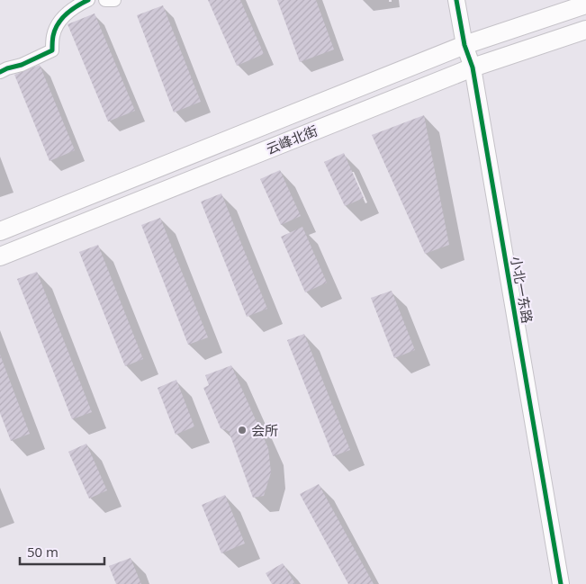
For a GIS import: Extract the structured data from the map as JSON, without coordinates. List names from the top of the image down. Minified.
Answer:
{"streets":{"main road":["云峰北街"],"street":["小北一东路"]},"crossings":[["云峰北街","小北一东路"]],"places":["会所"],"scale_bar":"50 m"}
